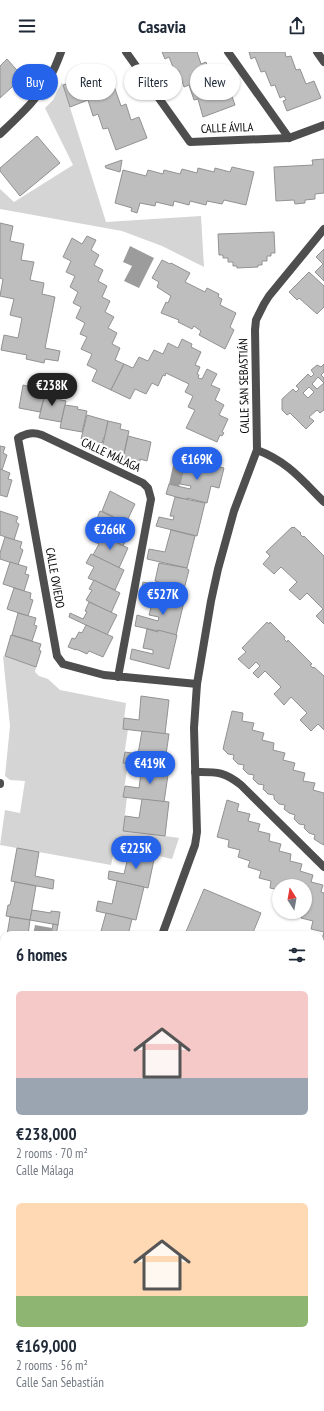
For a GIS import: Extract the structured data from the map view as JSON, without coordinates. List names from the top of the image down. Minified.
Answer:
{"streets":{"street":["CALLE ÁVILA","CALLE SAN SEBASTIÁN","CALLE MÁLAGA","CALLE OVIEDO"]},"crossings":[["CALLE SAN SEBASTIÁN","CALLE OVIEDO"],["CALLE MÁLAGA","CALLE OVIEDO"]],"north":"top","page":{"header":"Casavia","chip":["Buy","Rent","Filters","New"],"price":["€238K","€169K","€266K","€527K","€419K","€225K"],"heading":"6 homes","list":[{"name":"€238,000","note":"2 rooms · 70 m² · Calle Málaga"},{"name":"€169,000","note":"2 rooms · 56 m² · Calle San Sebastián"}]}}
